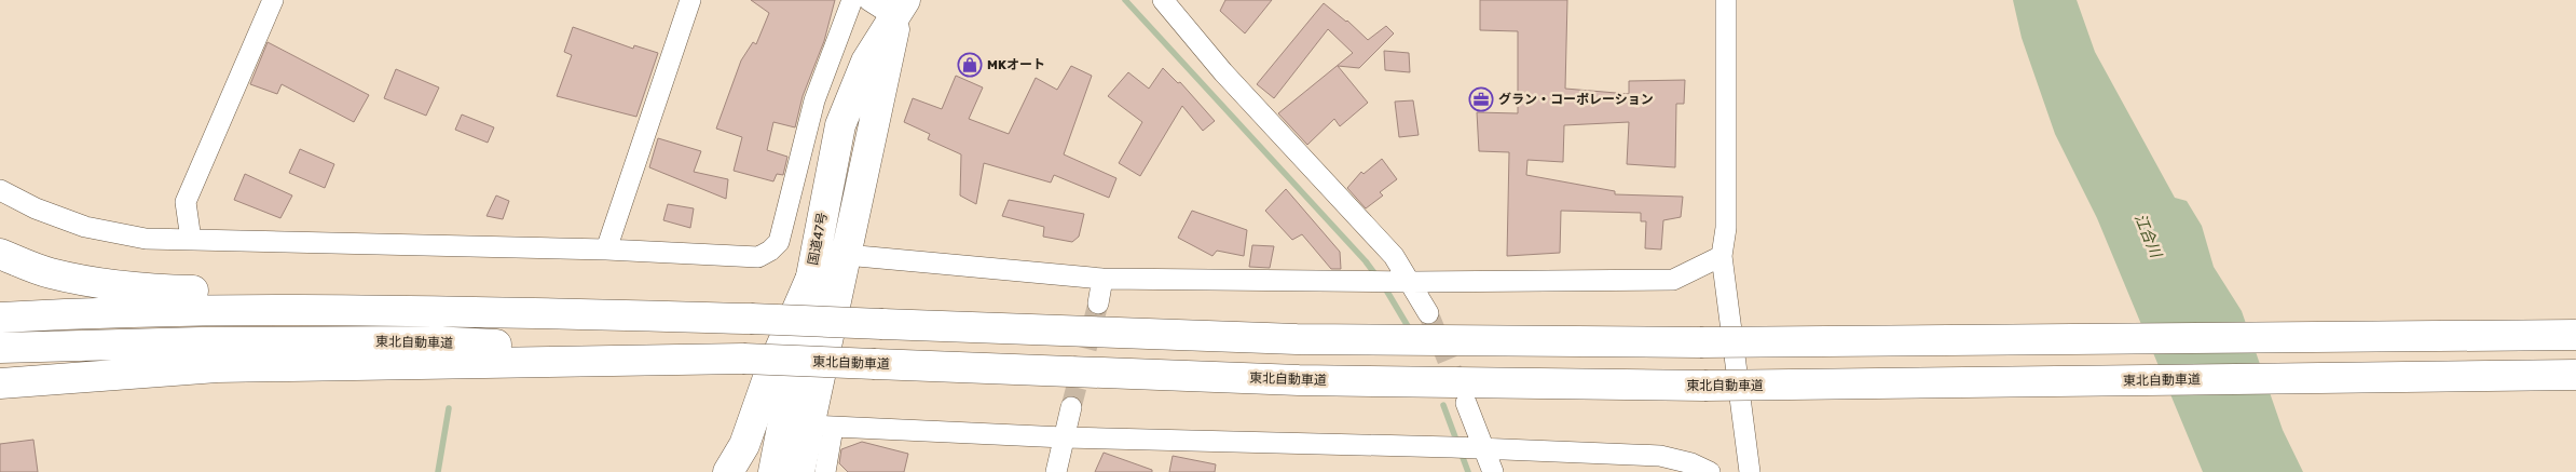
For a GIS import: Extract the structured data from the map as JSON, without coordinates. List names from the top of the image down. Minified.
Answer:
{"streets":{"highway":["国道47号","東北自動車道"]},"water":["江合川"],"places":{"shop":["MKオート"],"office":["グラン・コーポレーション"]}}
